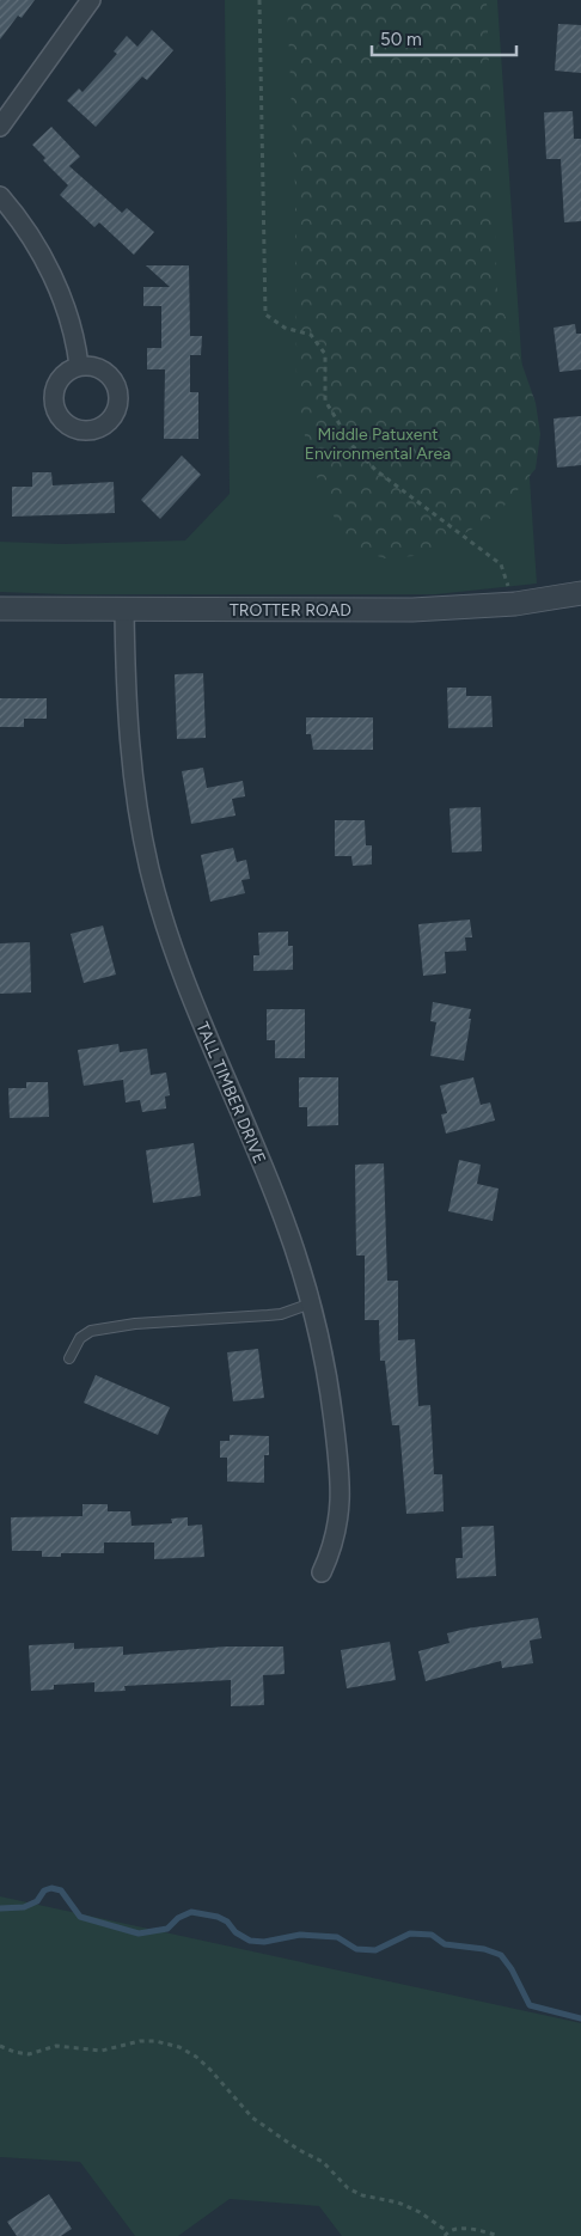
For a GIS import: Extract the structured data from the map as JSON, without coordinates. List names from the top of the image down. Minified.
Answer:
{"streets":{"street":["TROTTER ROAD","TALL TIMBER DRIVE"]},"crossings":[["TROTTER ROAD","TALL TIMBER DRIVE"]],"parks":["Middle Patuxent Environmental Area"],"scale_bar":"50 m"}
